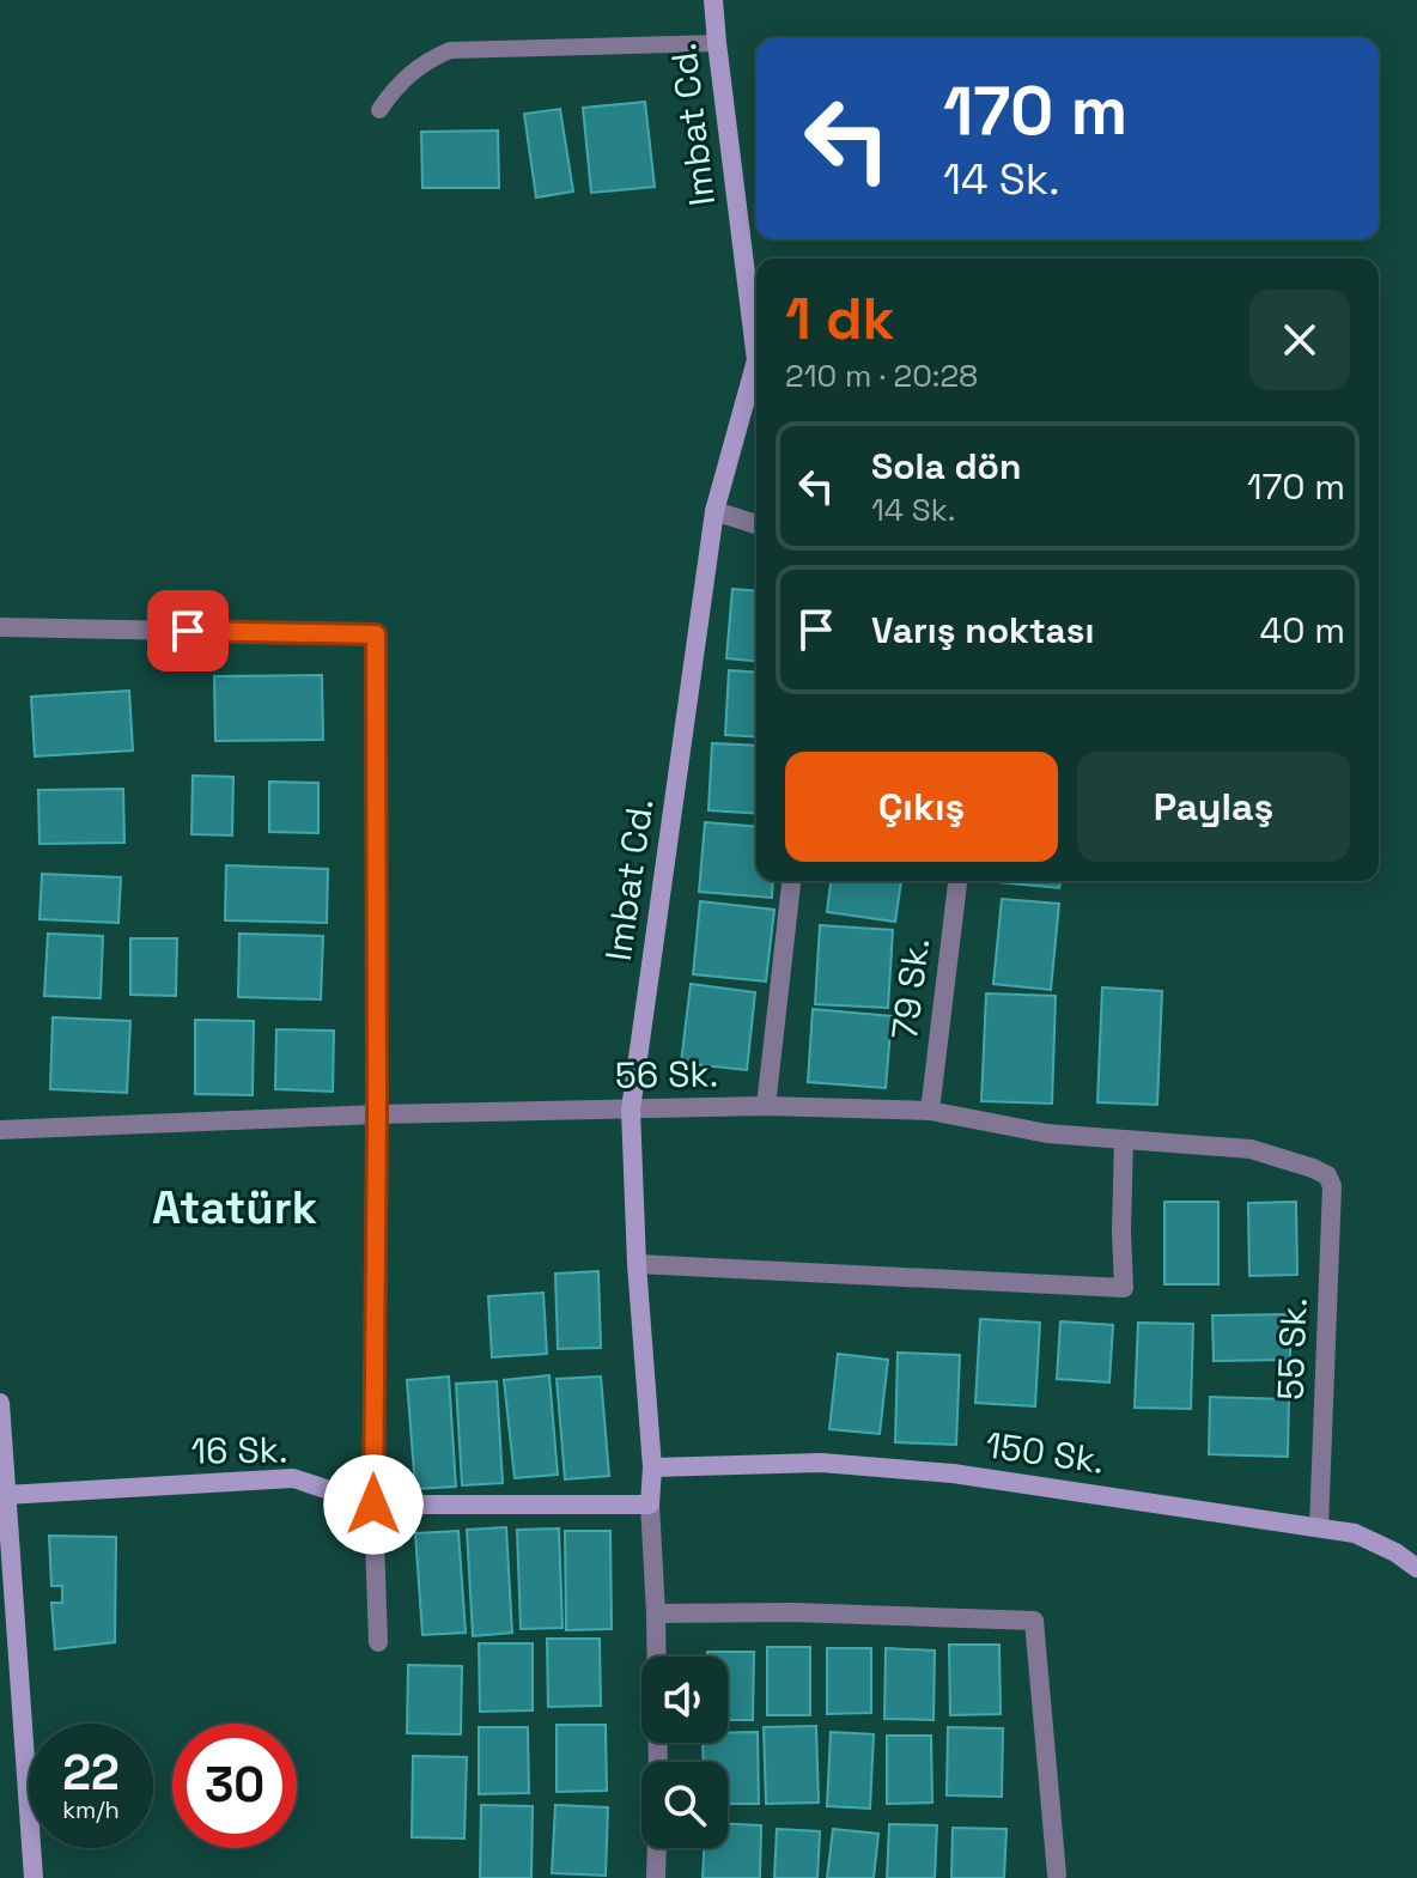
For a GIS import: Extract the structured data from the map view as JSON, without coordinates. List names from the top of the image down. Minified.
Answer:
{"streets":{"street":["Imbat Cd.","79 Sk.","56 Sk.","55 Sk.","16 Sk.","150 Sk."]},"crossings":[["Imbat Cd.","56 Sk."],["Imbat Cd.","16 Sk."],["Imbat Cd.","150 Sk."],["79 Sk.","56 Sk."],["56 Sk.","55 Sk."],["55 Sk.","150 Sk."]],"districts":["Atatürk"],"page":{"turn":["170 m","14 Sk."],"heading":["1 dk","210 m · 20:28"],"list":[{"name":"Sola dön","note":"14 Sk.","value":"170 m"},{"name":"Varış noktası","value":"40 m"}],"buttons":["Çıkış","Paylaş"],"speed":"22 km/h","limit":"30"}}
